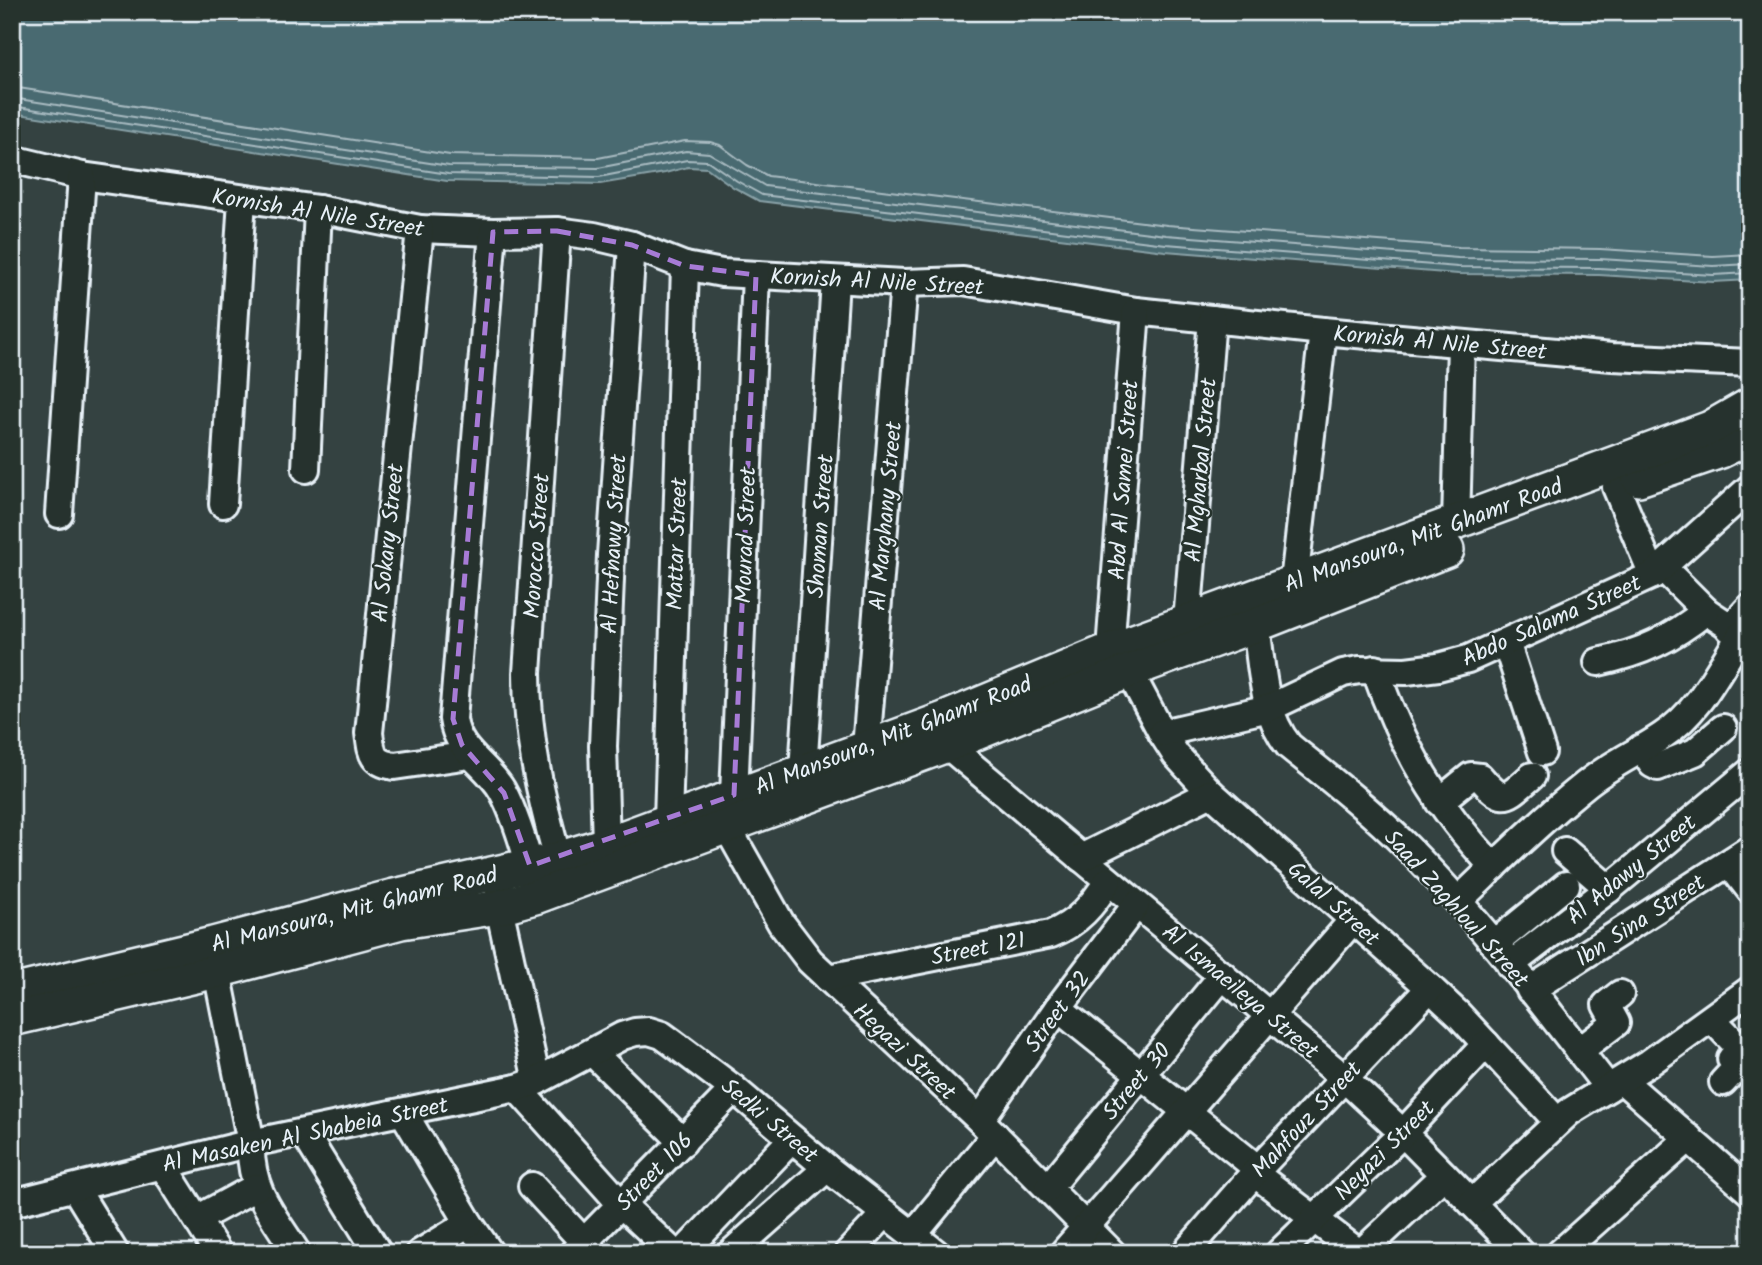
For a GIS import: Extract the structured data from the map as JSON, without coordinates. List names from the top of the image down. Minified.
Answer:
{"streets":{"main road":["Al Mansoura, Mit Ghamr Road"],"street":["Kornish Al Nile Street","Al Mgharbal Street","Abd Al Samei Street","Al Marghany Street","Shoman Street","Mourad Street","Al Sokary Street","Al Hefnawy Street","Mattar Street","Morocco Street","Abdo Salama Street","Al Adawy Street","Galal Street","Saad Zaghloul Street","Ibn Sina Street","Street 121","Al Ismaeileya Street","Street 32","Hegazi Street","Street 30","Mahfouz Street","Sedki Street","Al Masaken Al Shabeia Street","Neyazi Street","Street 106"]},"crossings":[["Kornish Al Nile Street","Al Mgharbal Street"],["Kornish Al Nile Street","Abd Al Samei Street"],["Kornish Al Nile Street","Al Marghany Street"],["Kornish Al Nile Street","Shoman Street"],["Kornish Al Nile Street","Mourad Street"],["Kornish Al Nile Street","Al Sokary Street"],["Kornish Al Nile Street","Al Hefnawy Street"],["Kornish Al Nile Street","Mattar Street"],["Kornish Al Nile Street","Morocco Street"],["Al Mgharbal Street","Al Mansoura, Mit Ghamr Road"],["Abd Al Samei Street","Al Mansoura, Mit Ghamr Road"],["Abd Al Samei Street","Galal Street"],["Al Marghany Street","Al Mansoura, Mit Ghamr Road"],["Shoman Street","Al Mansoura, Mit Ghamr Road"],["Mourad Street","Al Mansoura, Mit Ghamr Road"],["Mourad Street","Hegazi Street"],["Al Mansoura, Mit Ghamr Road","Al Hefnawy Street"],["Al Mansoura, Mit Ghamr Road","Mattar Street"],["Al Mansoura, Mit Ghamr Road","Morocco Street"],["Al Mansoura, Mit Ghamr Road","Galal Street"],["Al Mansoura, Mit Ghamr Road","Saad Zaghloul Street"],["Al Mansoura, Mit Ghamr Road","Al Ismaeileya Street"],["Al Mansoura, Mit Ghamr Road","Hegazi Street"],["Abdo Salama Street","Galal Street"],["Abdo Salama Street","Saad Zaghloul Street"],["Al Adawy Street","Saad Zaghloul Street"],["Galal Street","Mahfouz Street"],["Galal Street","Neyazi Street"],["Saad Zaghloul Street","Ibn Sina Street"],["Street 121","Al Ismaeileya Street"],["Street 121","Hegazi Street"],["Al Ismaeileya Street","Street 32"],["Al Ismaeileya Street","Street 30"],["Al Ismaeileya Street","Mahfouz Street"],["Al Ismaeileya Street","Neyazi Street"],["Street 32","Hegazi Street"],["Street 32","Sedki Street"],["Hegazi Street","Street 30"],["Sedki Street","Al Masaken Al Shabeia Street"],["Sedki Street","Street 106"]]}
